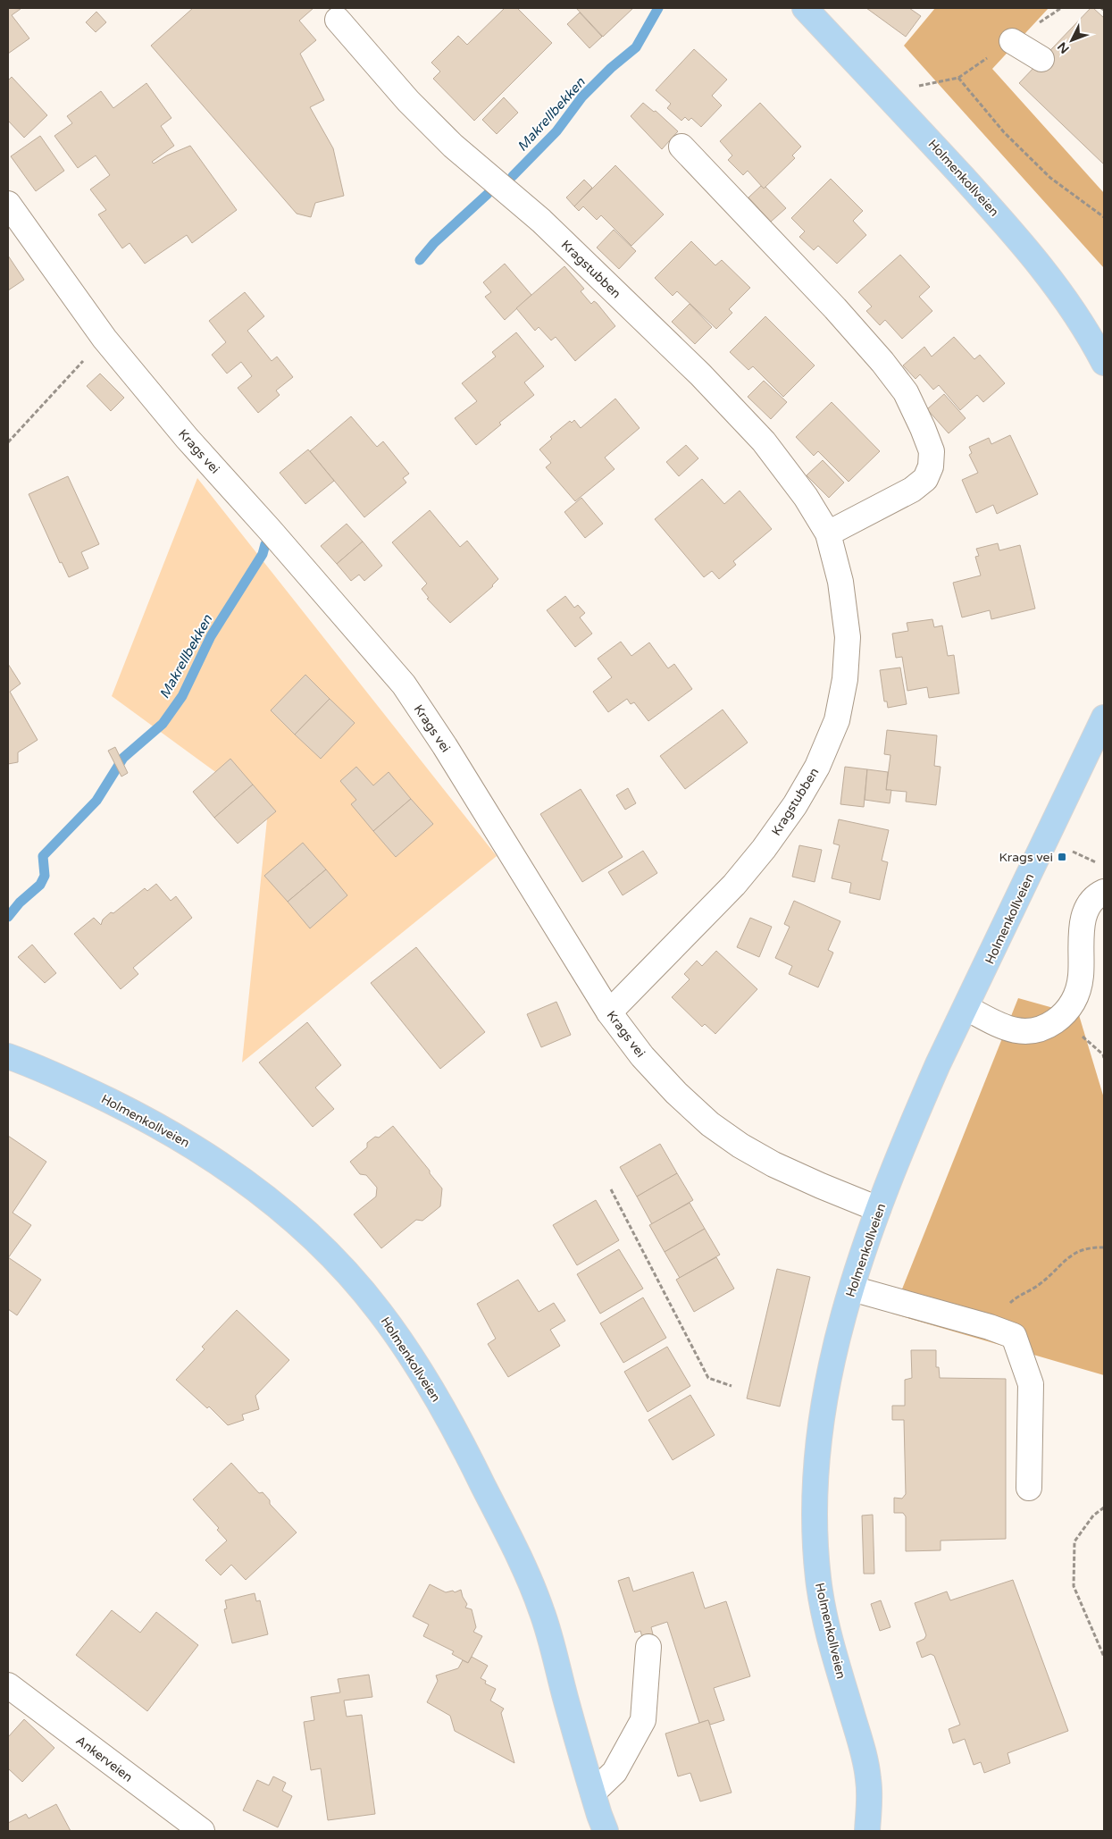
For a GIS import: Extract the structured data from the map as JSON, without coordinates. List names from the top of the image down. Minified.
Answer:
{"streets":{"main road":["Holmenkollveien"],"street":["Kragstubben","Krags vei","Ankerveien"]},"crossings":[["Holmenkollveien","Krags vei"],["Kragstubben","Krags vei"]],"water":["Makrellbekken"],"places":{"transit":["Krags vei"]},"north":"bottom left"}
